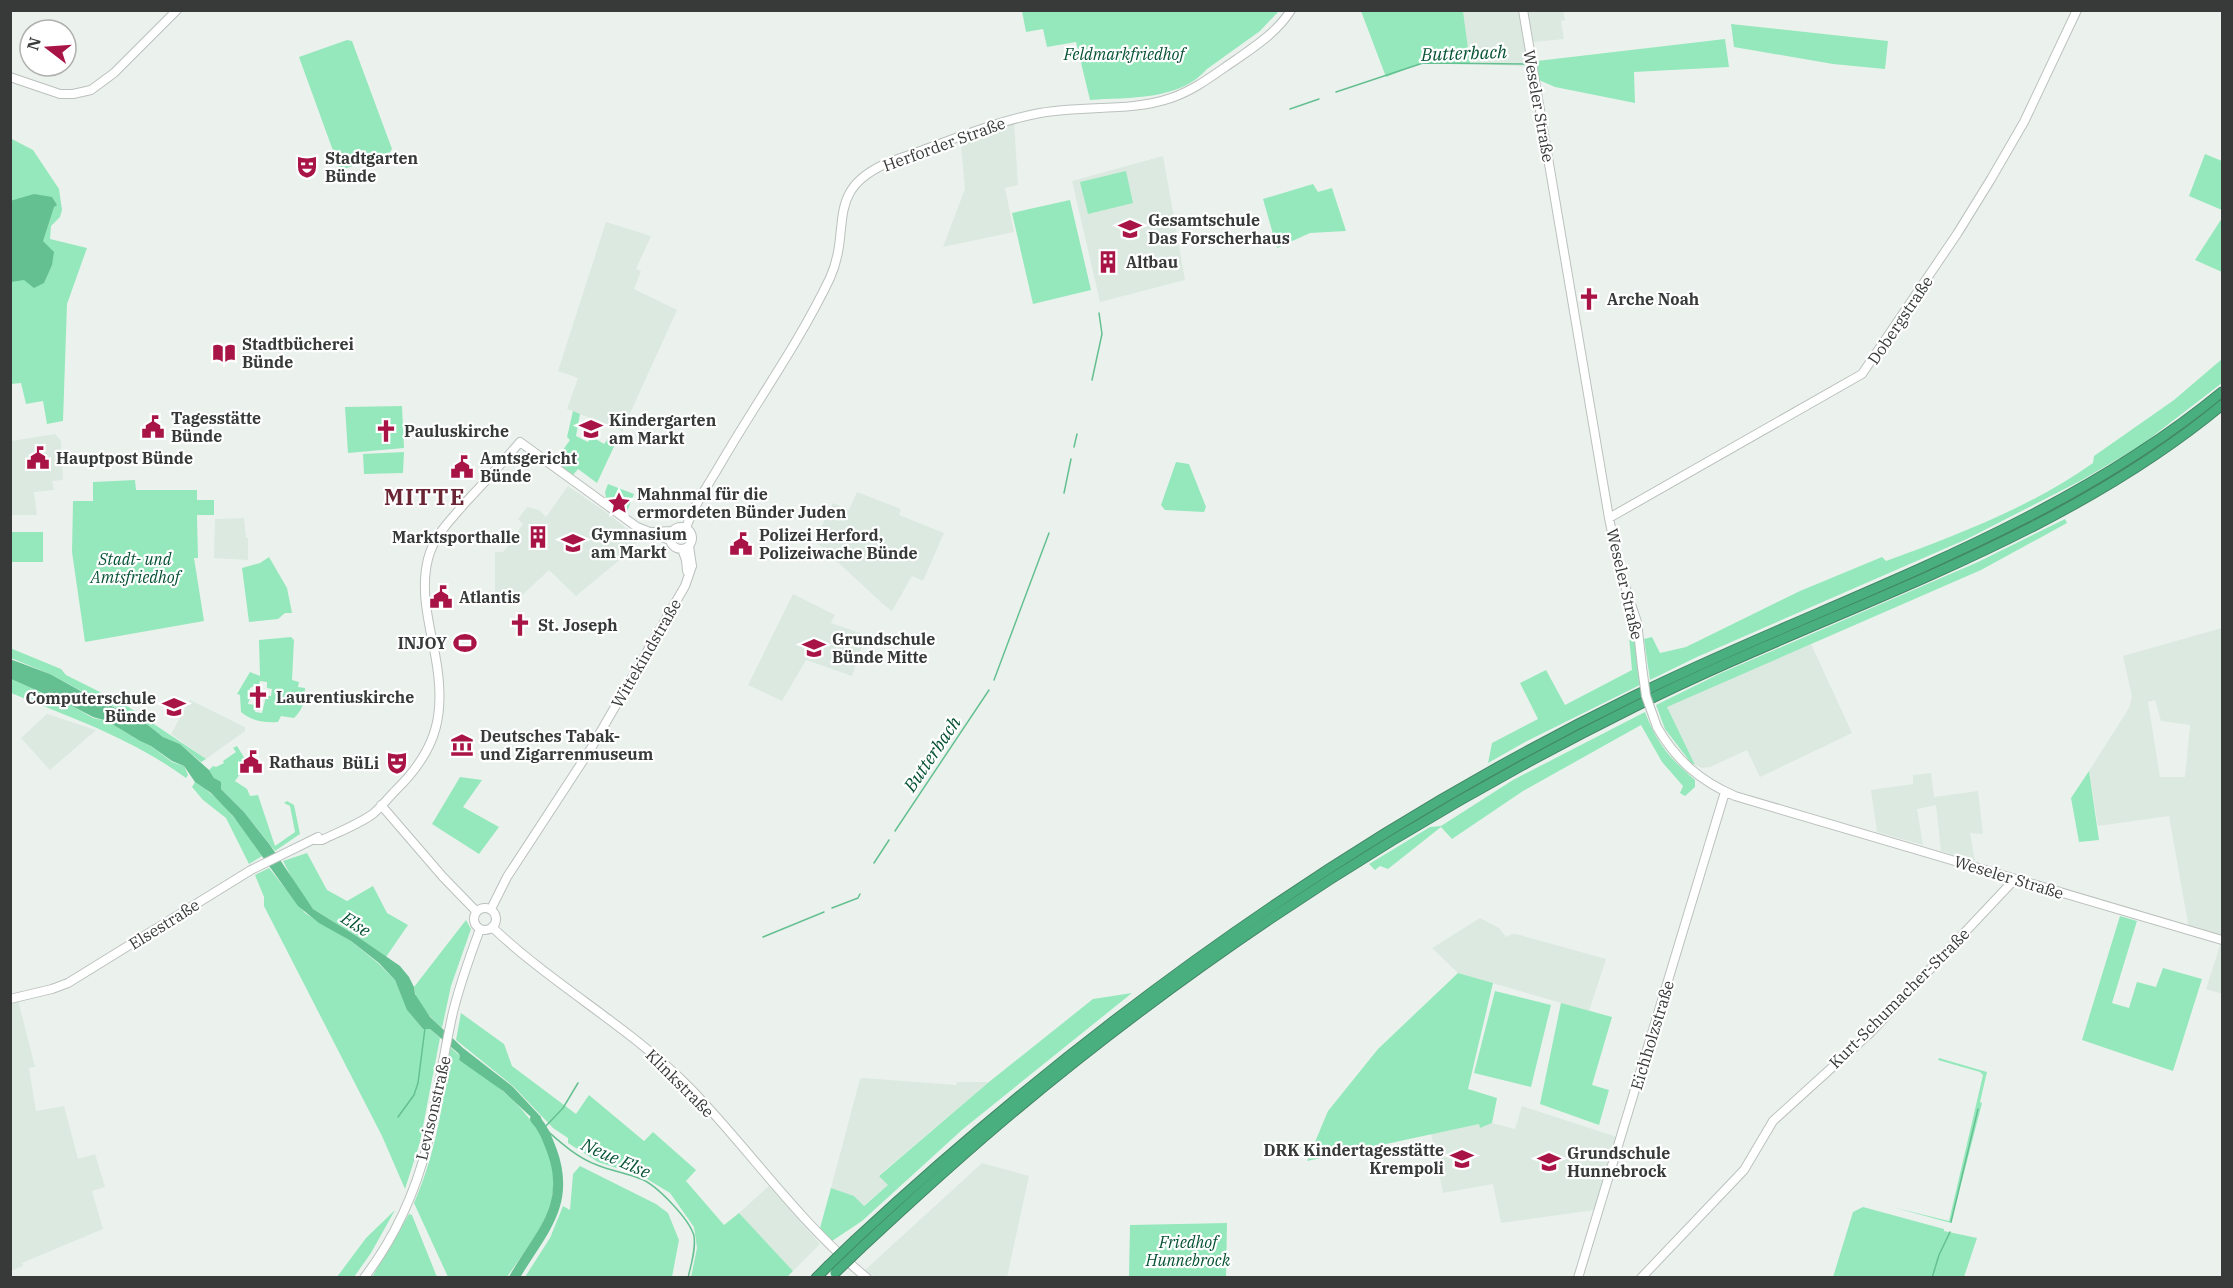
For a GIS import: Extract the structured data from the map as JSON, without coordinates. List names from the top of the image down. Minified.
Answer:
{"streets":{"street":["Weseler Straße","Herforder Straße","Dobergstraße","Wittekindstraße","Elsestraße","Kurt-Schumacher-Straße","Eichholzstraße","Klinkstraße","Levisonstraße"]},"crossings":[["Weseler Straße","Dobergstraße"],["Weseler Straße","Kurt-Schumacher-Straße"],["Weseler Straße","Eichholzstraße"],["Herforder Straße","Wittekindstraße"],["Wittekindstraße","Klinkstraße"],["Wittekindstraße","Levisonstraße"],["Klinkstraße","Levisonstraße"]],"districts":["MITTE"],"water":["Butterbach","Else","Neue Else"],"parks":["Feldmarkfriedhof","Stadt- und Amtsfriedhof","Friedhof Hunnebrock"],"places":{"theatre":["Stadtgarten Bünde","BüLi"],"school or university":["Gesamtschule Das Forscherhaus","Kindergarten am Markt","Gymnasium am Markt","Grundschule Bünde Mitte","Computerschule Bünde","DRK Kindertagesstätte Krempoli","Grundschule Hunnebrock"],"building":["Altbau","Marktsporthalle"],"church":["Arche Noah","Pauluskirche","St. Joseph","Laurentiuskirche"],"library":["Stadtbücherei Bünde"],"public building":["Tagesstätte Bünde","Hauptpost Bünde","Amtsgericht Bünde","Polizei Herford, Polizeiwache Bünde","Atlantis","Rathaus"],"place":["Mahnmal für die ermordeten Bünder Juden"],"sports":["INJOY"],"museum":["Deutsches Tabak- und Zigarrenmuseum"]},"north":"left"}
